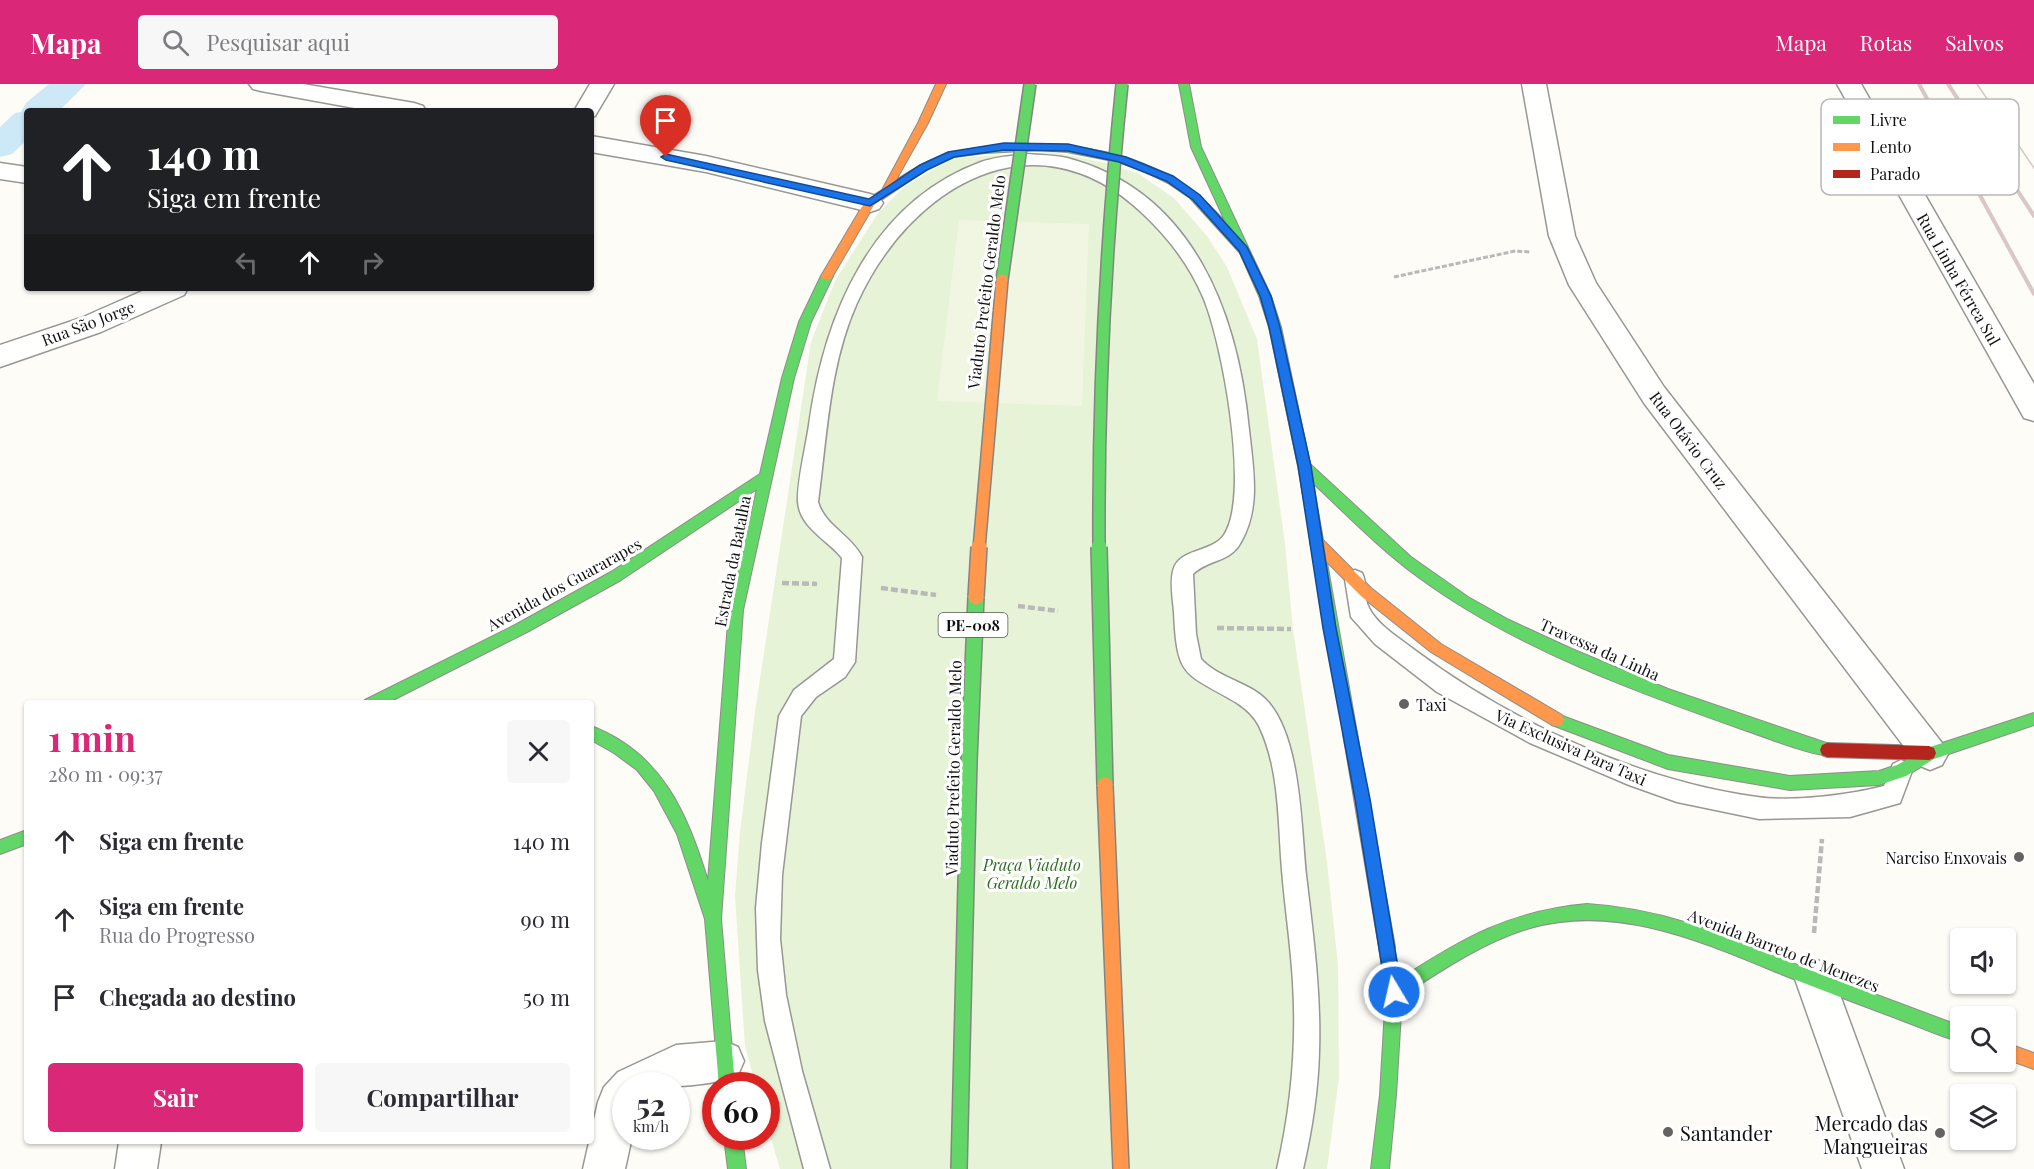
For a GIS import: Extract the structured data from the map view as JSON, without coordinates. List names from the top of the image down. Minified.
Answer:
{"streets":{"main road":["Viaduto Prefeito Geraldo Melo","Estrada da Batalha","Avenida dos Guararapes","PE-008","Travessa da Linha","Avenida Barreto de Menezes"],"street":["Rua Linha Férrea Sul","Rua São Jorge","Rua Otávio Cruz"],"lane":["Via Exclusiva Para Taxi"]},"crossings":[["Rua Otávio Cruz","Travessa da Linha"],["Estrada da Batalha","Avenida dos Guararapes"],["Travessa da Linha","Via Exclusiva Para Taxi"]],"parks":["Praça Viaduto Geraldo Melo"],"places":["Taxi","Narciso Enxovais","Santander","Mercado das Mangueiras"],"legend":["Livre","Lento","Parado"],"page":{"header":"Mapa","search":"Pesquisar aqui","nav":["Mapa","Rotas","Salvos"],"turn":["140 m","Siga em frente"],"heading":["1 min","280 m · 09:37"],"list":[{"name":"Siga em frente","value":"140 m"},{"name":"Siga em frente","note":"Rua do Progresso","value":"90 m"},{"name":"Chegada ao destino","value":"50 m"}],"buttons":["Sair","Compartilhar"],"speed":"52 km/h","limit":"60"}}
